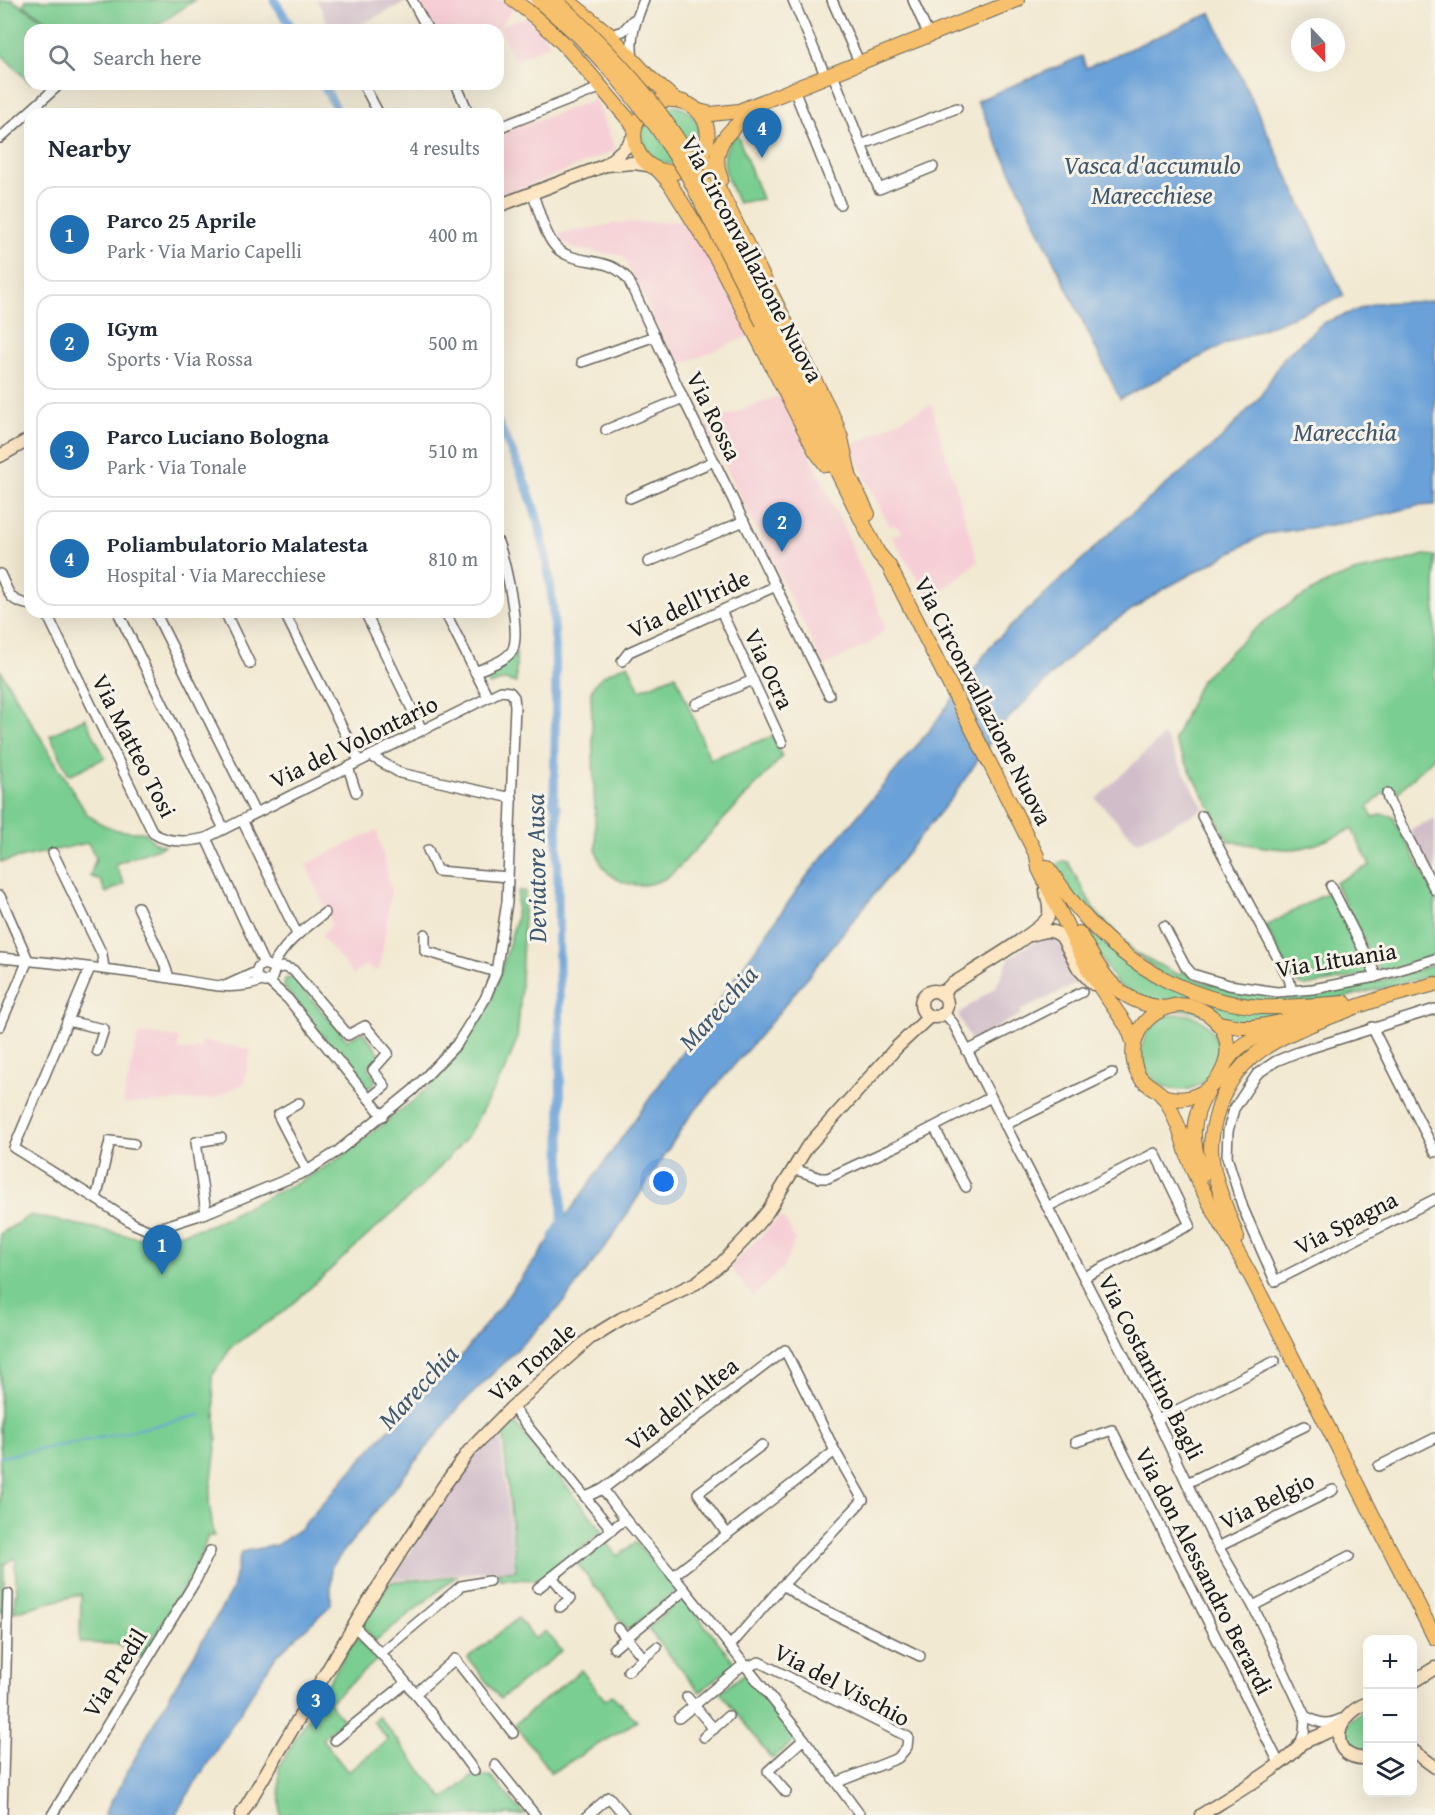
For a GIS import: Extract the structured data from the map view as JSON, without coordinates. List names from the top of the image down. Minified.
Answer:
{"streets":{"main road":["Via Circonvallazione Nuova"],"street":["Via Rossa","Via dell'Iride","Via Ocra","Via del Volontario","Via Matteo Tosi","Via Lituania","Via Spagna","Via Tonale","Via Costantino Bagli","Via dell'Altea","Via Belgio","Via don Alessandro Berardi","Via Predil","Via del Vischio"]},"crossings":[["Via Rossa","Via dell'Iride"],["Via dell'Iride","Via Ocra"],["Via del Volontario","Via Matteo Tosi"],["Via Tonale","Via Costantino Bagli"],["Via Costantino Bagli","Via Belgio"]],"water":["Vasca d'accumulo Marecchiese","Marecchia","Deviatore Ausa"],"north":"bottom","page":{"search":"Search here","pins":["4","2","1","3"],"heading":["Nearby","4 results"],"list":[{"mark":"1","name":"Parco 25 Aprile","note":"Park · Via Mario Capelli","value":"400 m"},{"mark":"2","name":"IGym","note":"Sports · Via Rossa","value":"500 m"},{"mark":"3","name":"Parco Luciano Bologna","note":"Park · Via Tonale","value":"510 m"},{"mark":"4","name":"Poliambulatorio Malatesta","note":"Hospital · Via Marecchiese","value":"810 m"}],"map_buttons":["+","−"]}}
